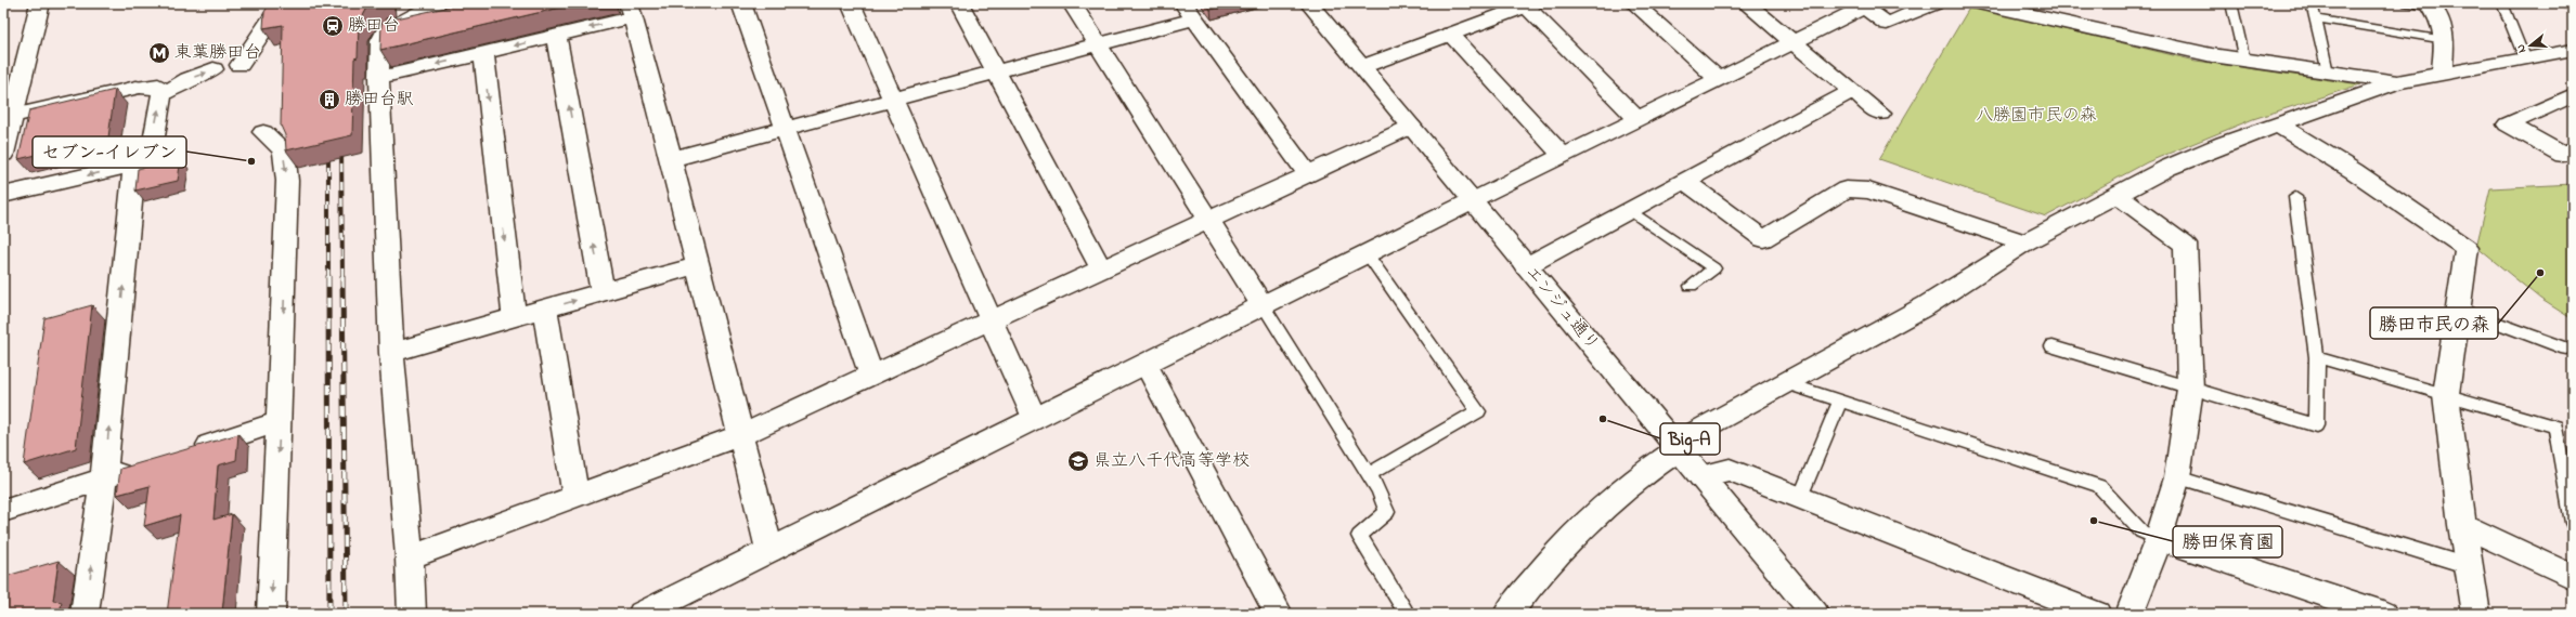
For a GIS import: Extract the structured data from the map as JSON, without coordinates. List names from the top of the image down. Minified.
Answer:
{"streets":{"main road":["エンジュ通り"]},"parks":["八勝園市民の森"],"places":{"station":["勝田台"],"metro station":["東葉勝田台"],"building":["勝田台駅"],"other":["セブン-イレブン","勝田市民の森","Big-A","勝田保育園"],"school or university":["県立八千代高等学校"]},"north":"left"}
